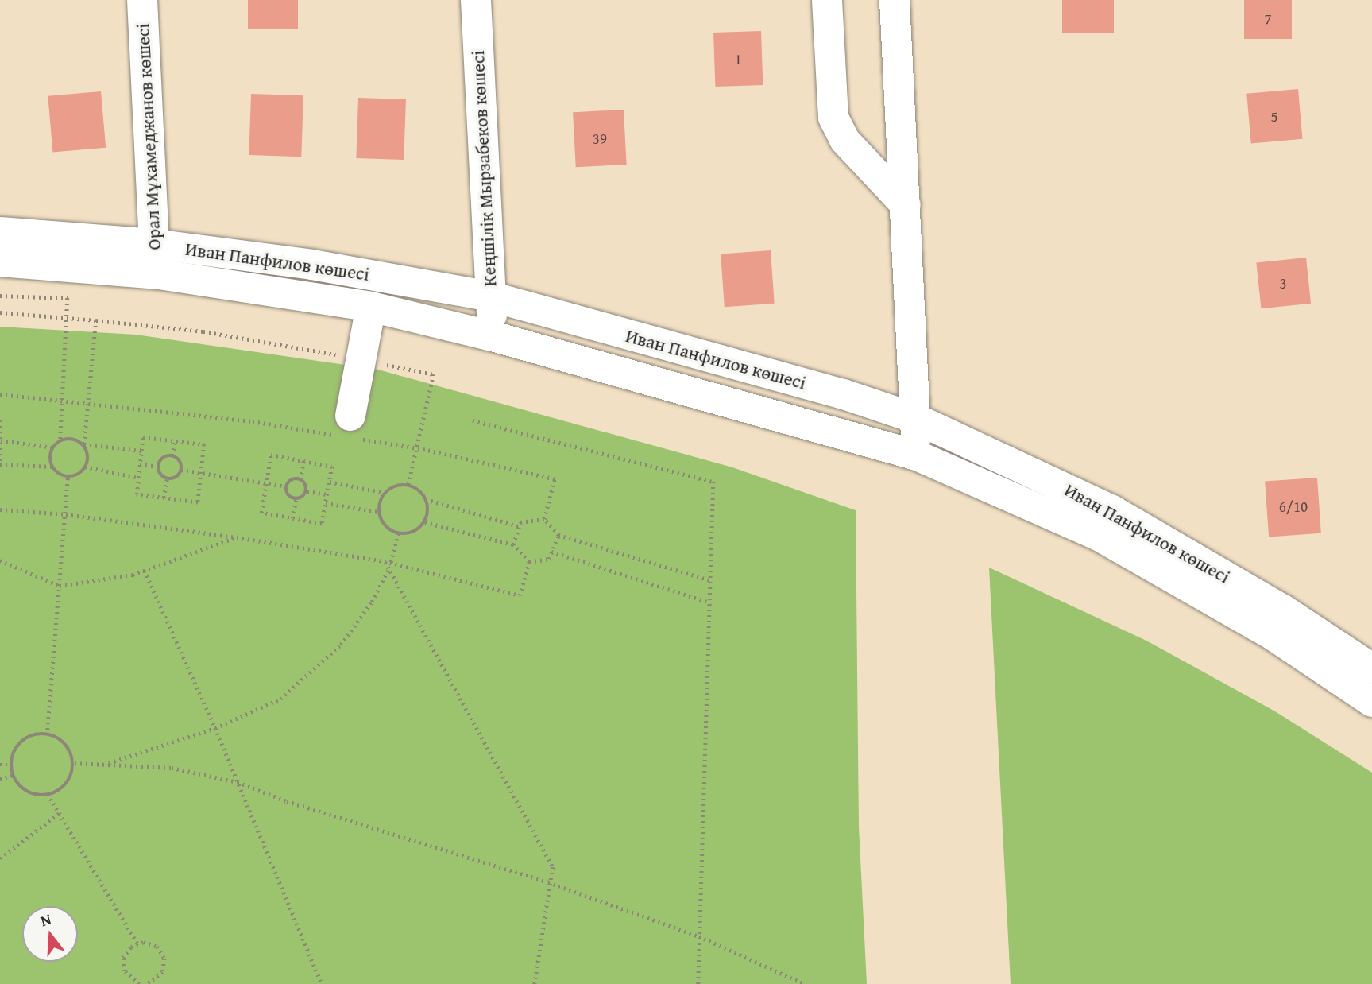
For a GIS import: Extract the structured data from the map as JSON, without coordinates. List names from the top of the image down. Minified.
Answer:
{"streets":{"street":["Орал Мұхамеджанов көшесі","Кеңшілік Мырзабеков көшесі","Иван Панфилов көшесі"]},"crossings":[["Орал Мұхамеджанов көшесі","Иван Панфилов көшесі"],["Кеңшілік Мырзабеков көшесі","Иван Панфилов көшесі"]],"house_numbers":["7","1","5","39","3","6/10"],"north":"top"}
